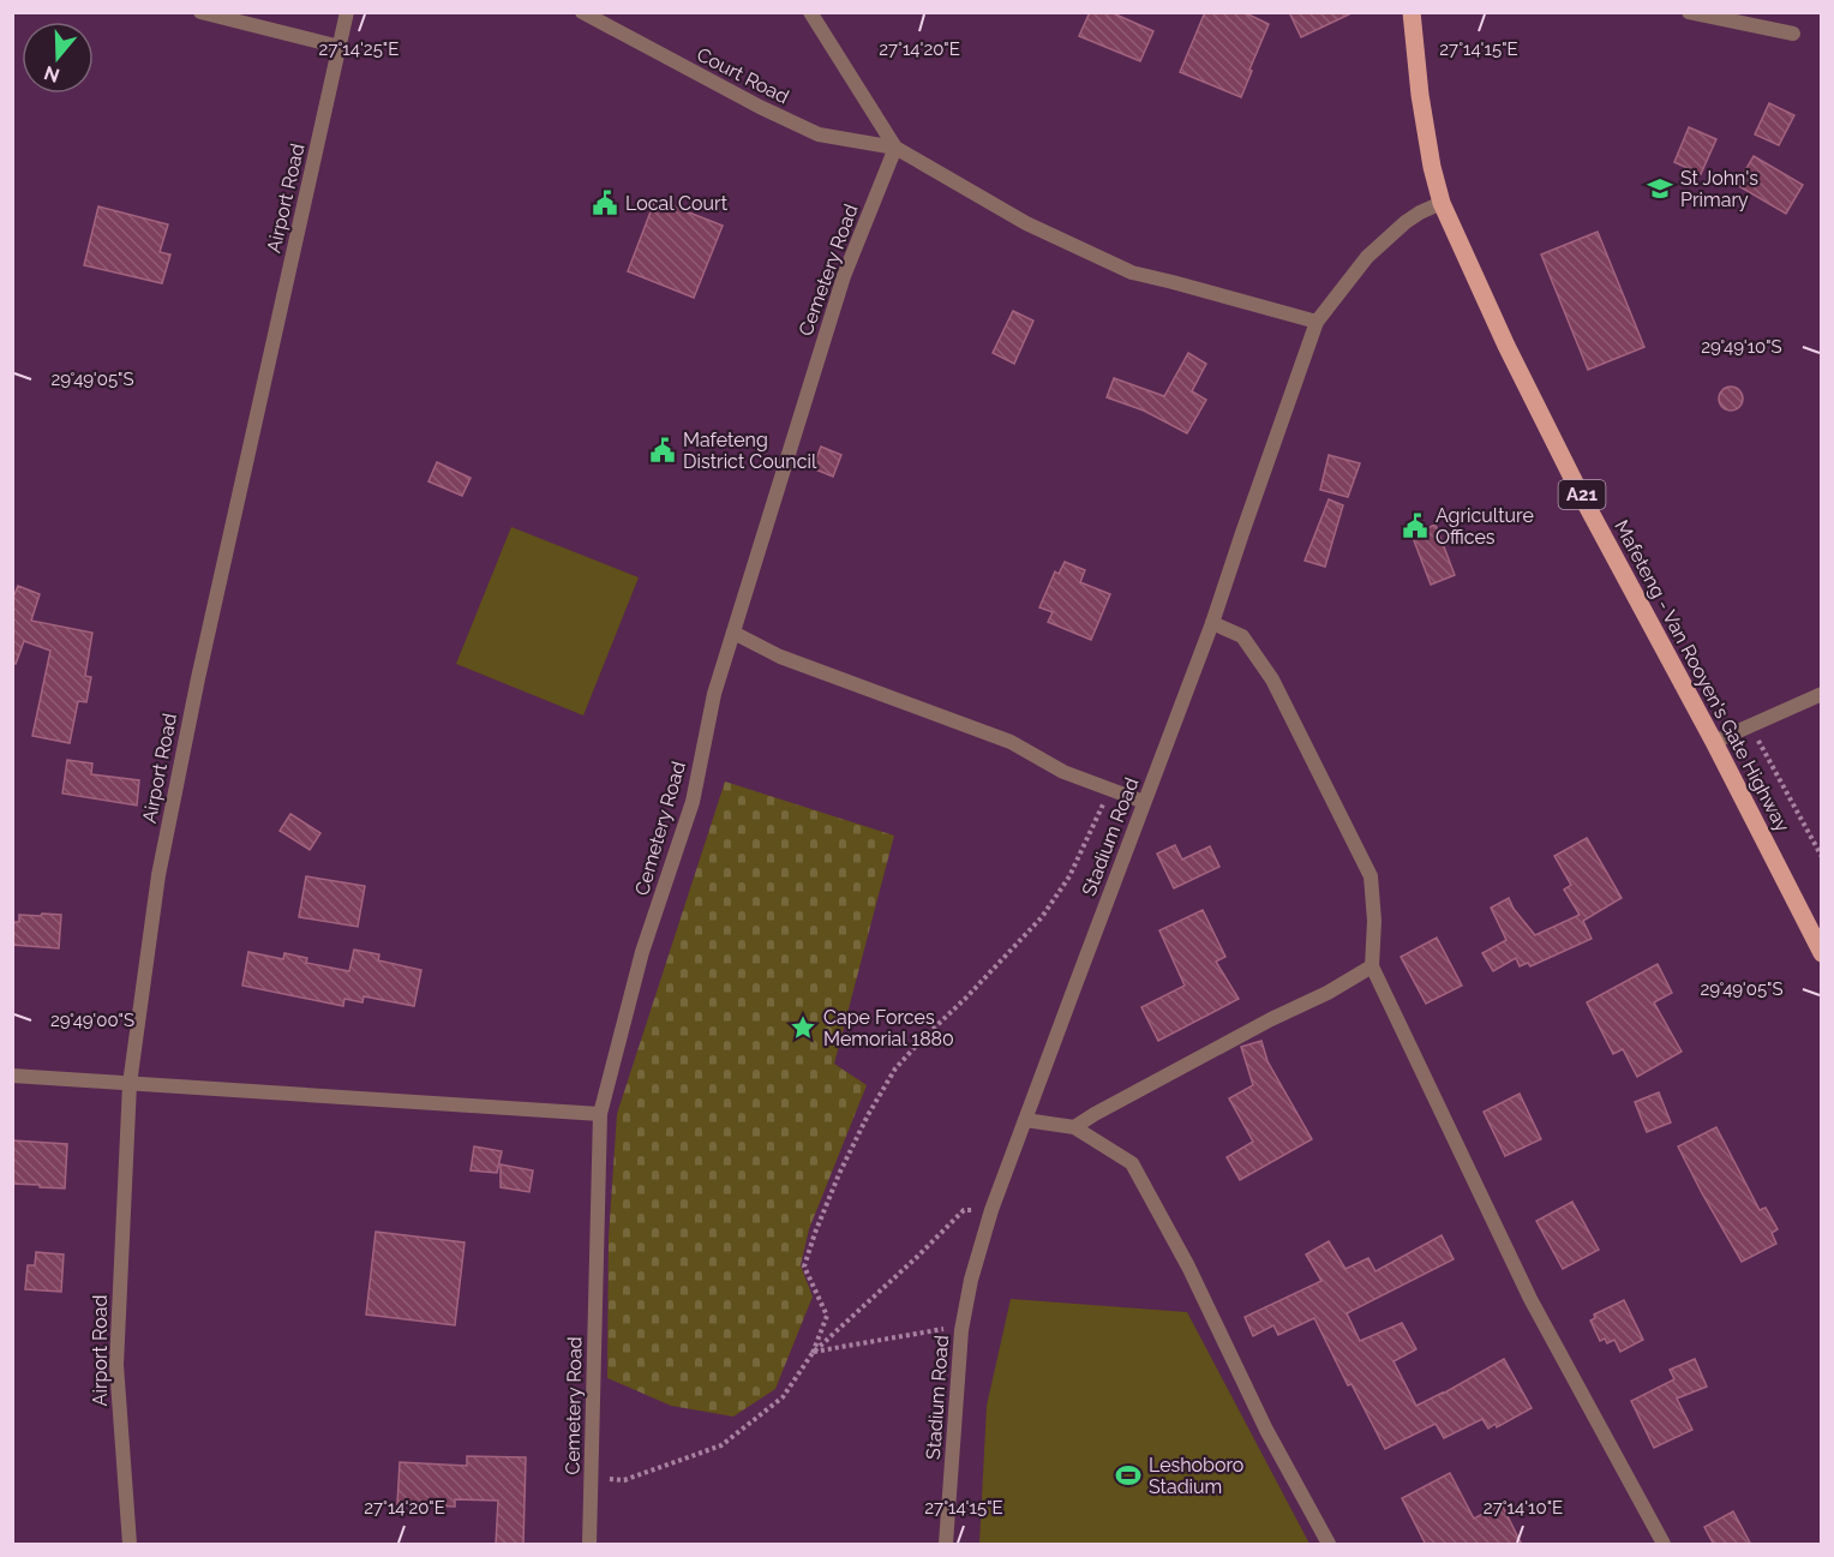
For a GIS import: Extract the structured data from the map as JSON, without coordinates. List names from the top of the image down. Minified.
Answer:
{"streets":{"main road":["A21","Mafeteng - Van Rooyen's Gate Highway"],"street":["Court Road","Airport Road","Cemetery Road","Stadium Road"]},"crossings":[["Court Road","Cemetery Road"],["Mafeteng - Van Rooyen's Gate Highway","Stadium Road"]],"places":{"school or university":["St John's Primary"],"public building":["Local Court","Mafeteng District Council","Agriculture Offices"],"place":["Cape Forces Memorial 1880"],"sports":["Leshoboro Stadium"]},"north":"bottom","coordinates":["27°14'25\"E","27°14'20\"E","27°14'15\"E","29°49'10\"S","29°49'05\"S","29°49'00\"S","27°14'10\"E"]}
